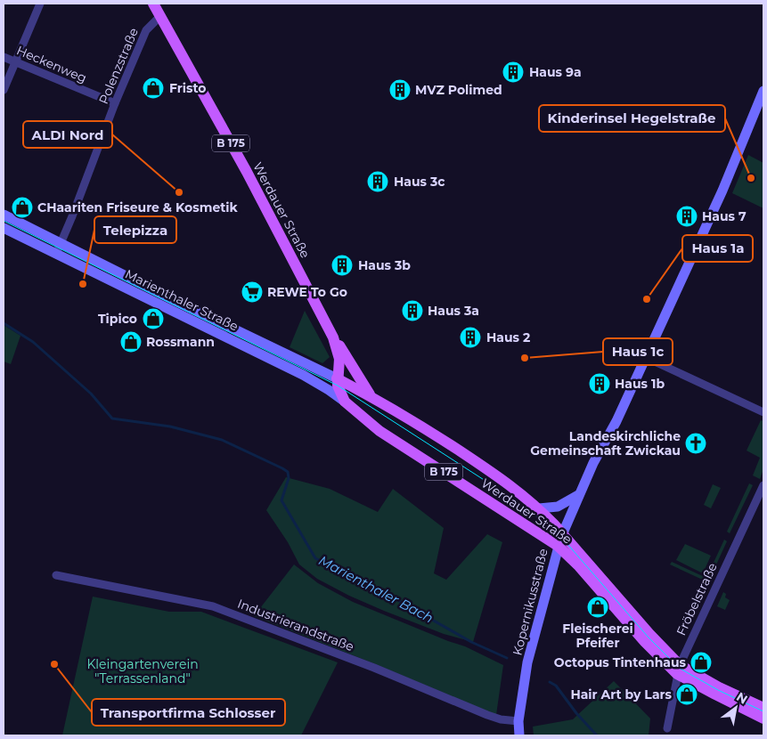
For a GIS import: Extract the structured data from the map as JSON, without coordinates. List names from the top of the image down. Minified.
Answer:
{"streets":{"main road":["B 175","Werdauer Straße","Marienthaler Straße","Kopernikusstraße"],"street":["Heckenweg","Polenzstraße","Fröbelstraße","Industrierandstraße"]},"crossings":[["Heckenweg","Polenzstraße"],["Polenzstraße","Werdauer Straße"],["Polenzstraße","Marienthaler Straße"],["Werdauer Straße","Marienthaler Straße"],["Werdauer Straße","Fröbelstraße"],["Werdauer Straße","Kopernikusstraße"],["Kopernikusstraße","Industrierandstraße"]],"water":["Marienthaler Bach"],"parks":["Kleingartenverein \"Terrassenland\""],"places":{"building":["Haus 9a","MVZ Polimed","Haus 3c","Haus 7","Haus 3b","Haus 3a","Haus 2","Haus 1b"],"shop":["Fristo","CHaariten Friseure & Kosmetik","Tipico","Rossmann","Fleischerei Pfeifer","Octopus Tintenhaus","Hair Art by Lars"],"other":["Kinderinsel Hegelstraße","ALDI Nord","Telepizza","Haus 1a","Haus 1c","Transportfirma Schlosser"],"supermarket":["REWE To Go"],"church":["Landeskirchliche Gemeinschaft Zwickau"]},"north":"top right"}
